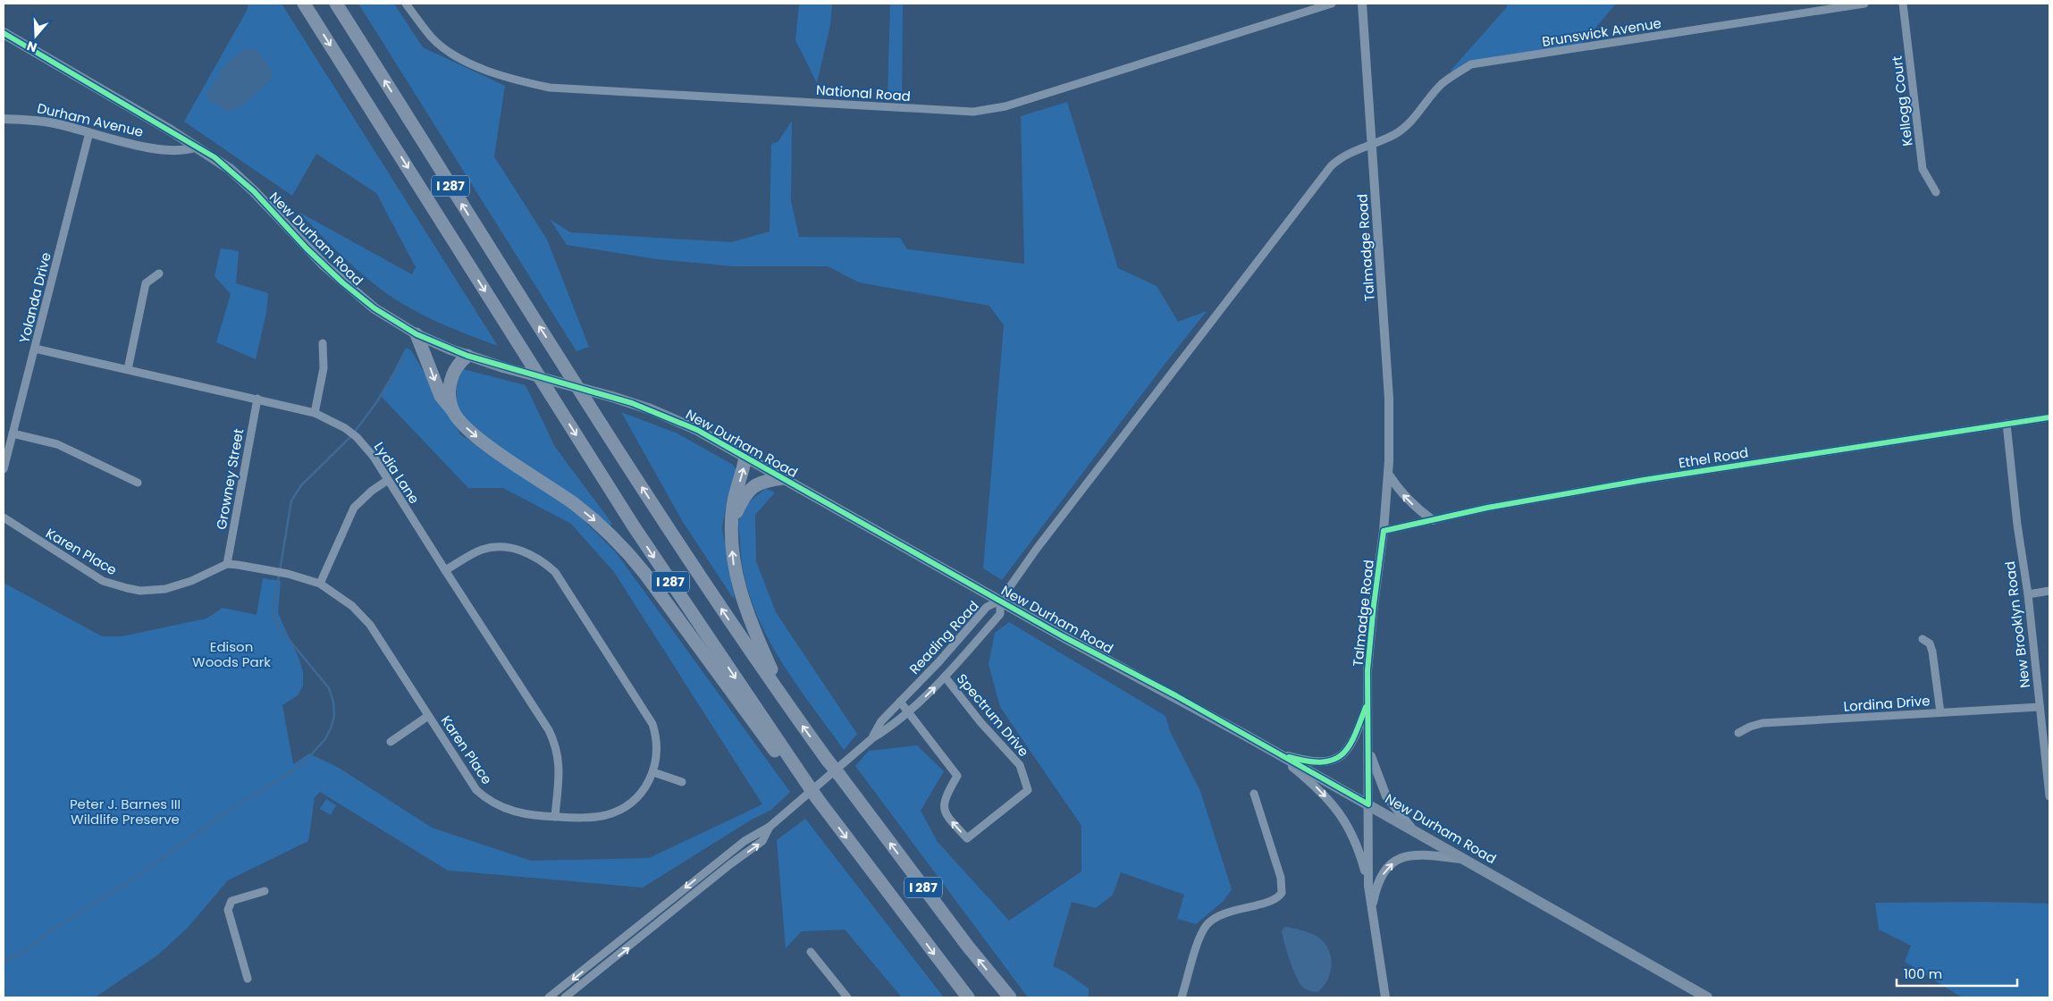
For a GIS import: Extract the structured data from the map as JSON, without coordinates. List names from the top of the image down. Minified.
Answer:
{"streets":{"highway":["I 287"],"main road":["New Durham Road"],"street":["Brunswick Avenue","National Road","Kellogg Court","Durham Avenue","Talmadge Road","Yolanda Drive","Ethel Road","Lydia Lane","Growney Street","Karen Place","New Brooklyn Road","Reading Road","Lordina Drive","Spectrum Drive"]},"crossings":[["Brunswick Avenue","New Durham Road"],["Brunswick Avenue","Talmadge Road"],["Brunswick Avenue","Reading Road"],["Durham Avenue","New Durham Road"],["Durham Avenue","Yolanda Drive"],["New Durham Road","Talmadge Road"],["New Durham Road","Reading Road"],["Talmadge Road","Ethel Road"],["Yolanda Drive","Lydia Lane"],["Ethel Road","New Brooklyn Road"],["Lydia Lane","Growney Street"],["Lydia Lane","Karen Place"],["Growney Street","Karen Place"],["New Brooklyn Road","Lordina Drive"],["Reading Road","Spectrum Drive"]],"parks":["Edison Woods Park","Peter J. Barnes III Wildlife Preserve"],"scale_bar":"100 m","north":"bottom"}
